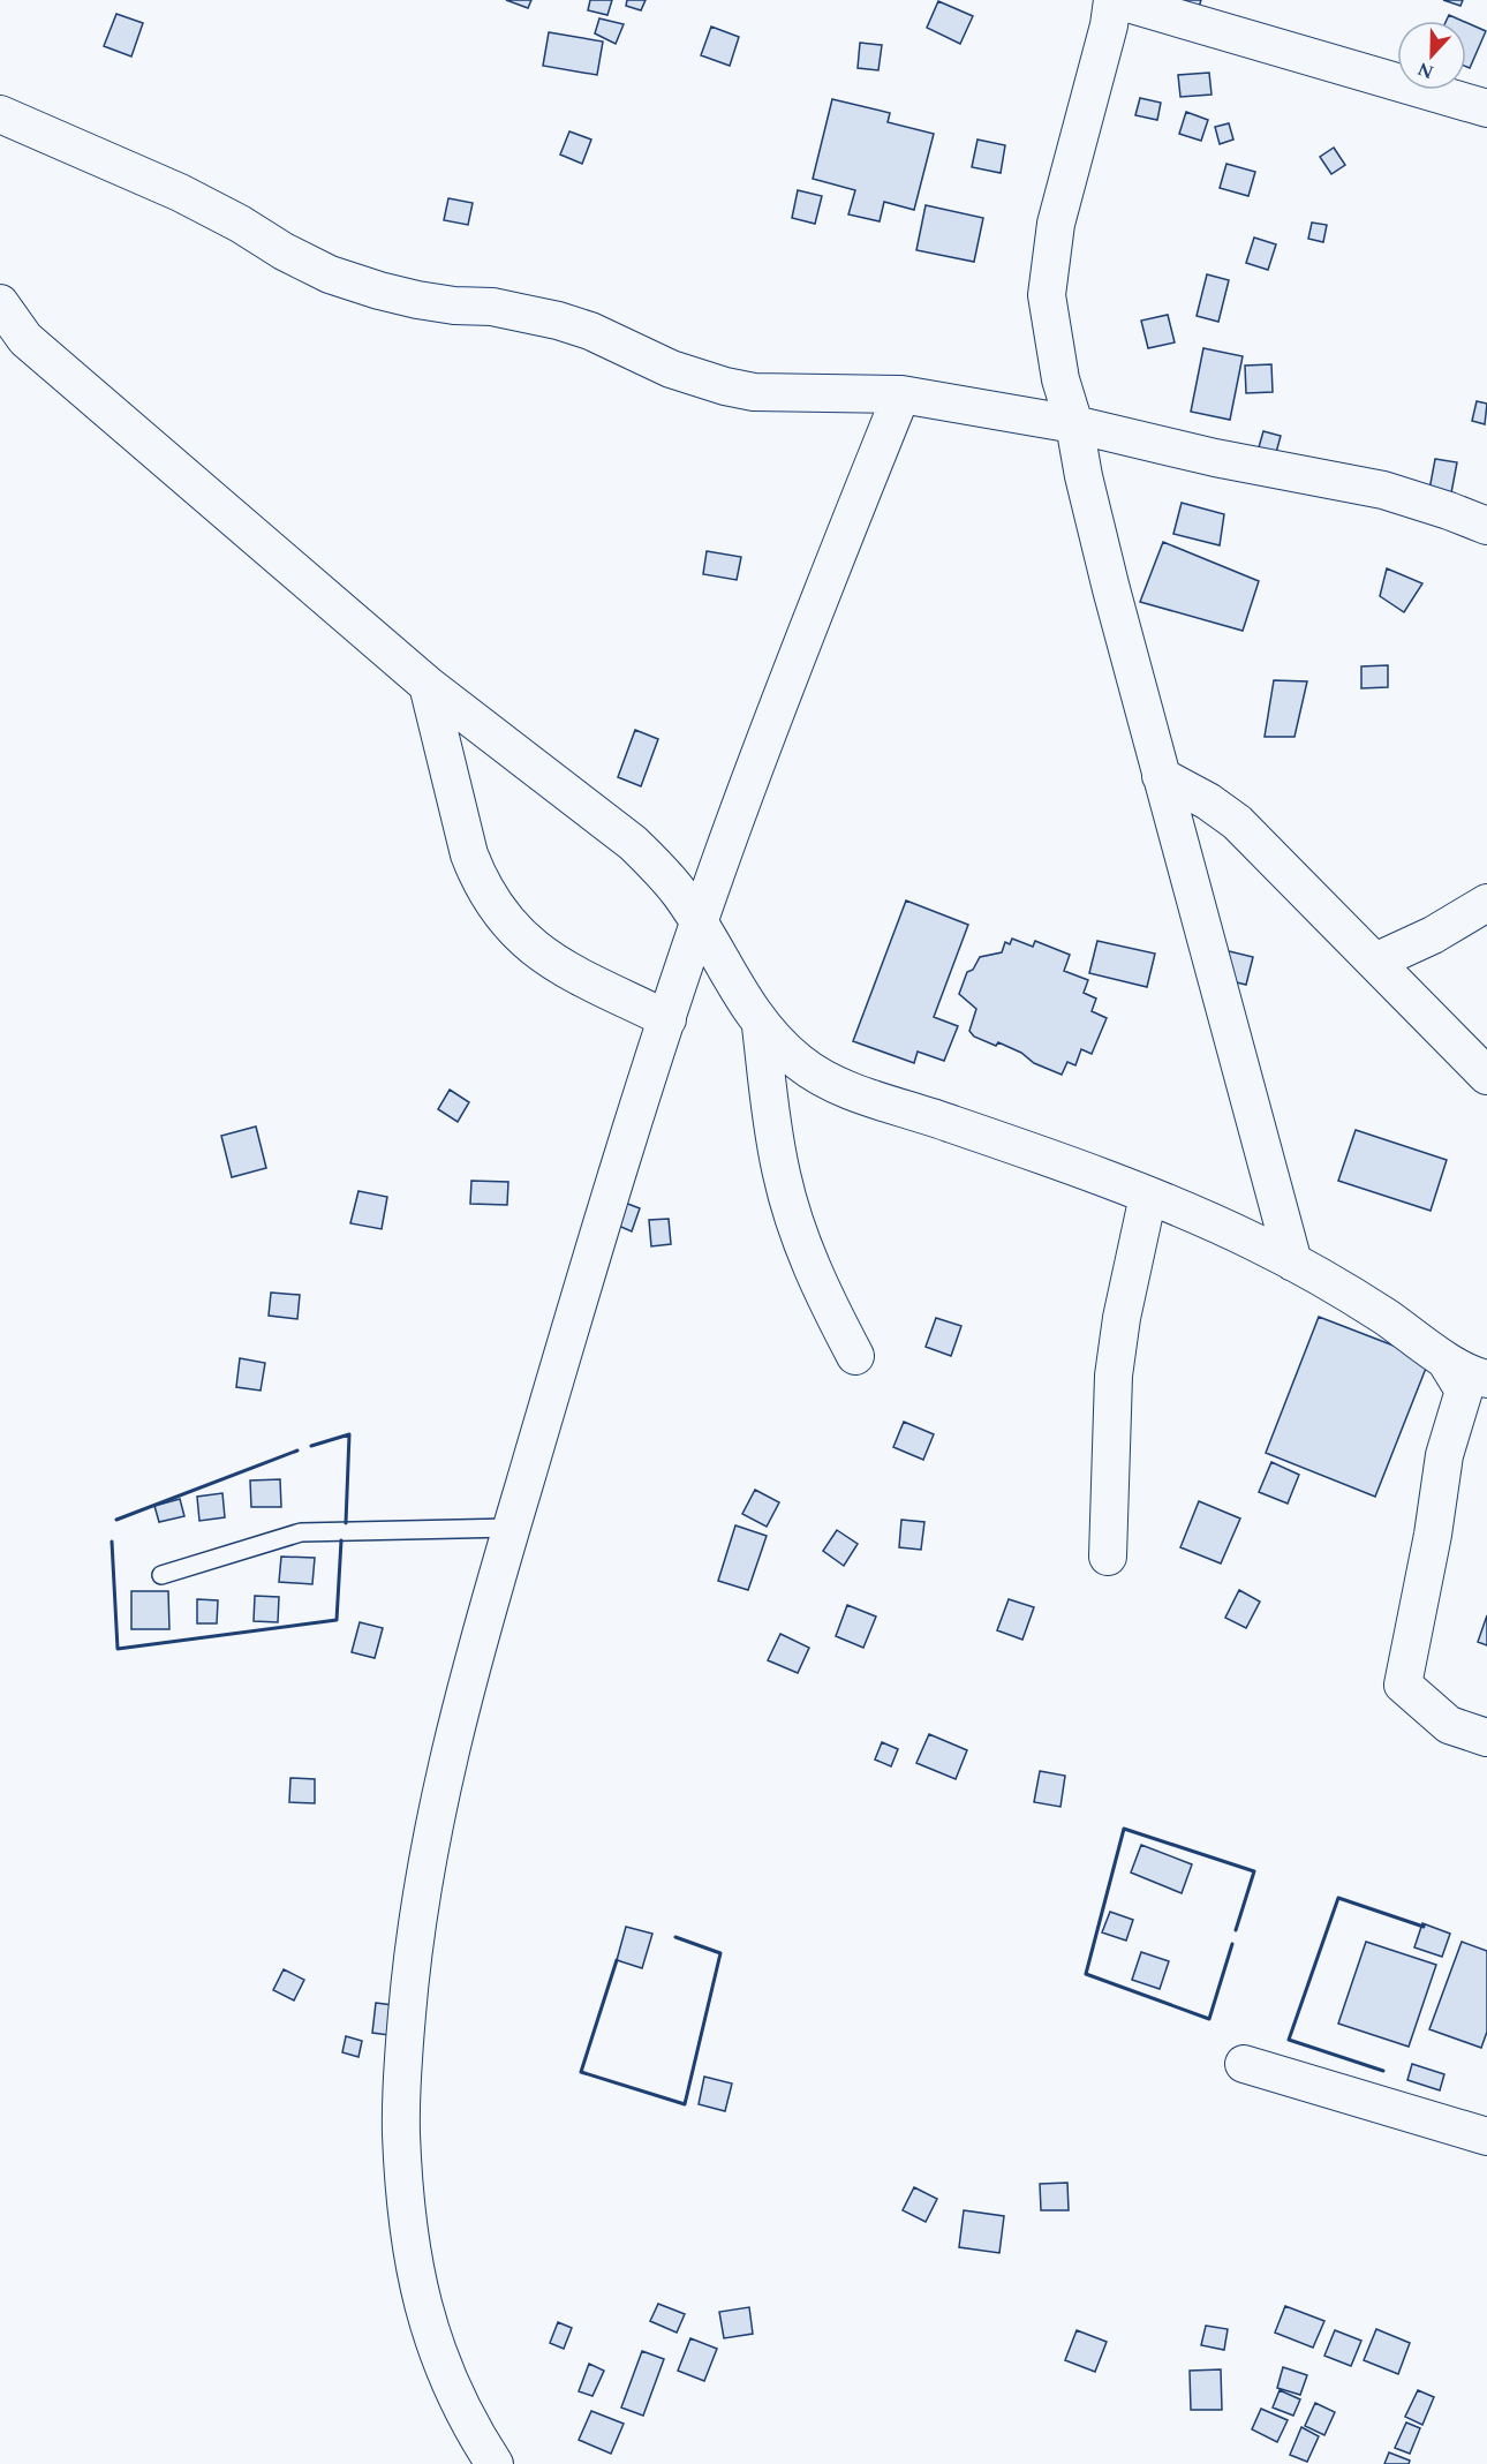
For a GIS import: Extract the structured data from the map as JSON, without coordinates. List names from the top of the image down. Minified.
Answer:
{"north":"bottom"}
